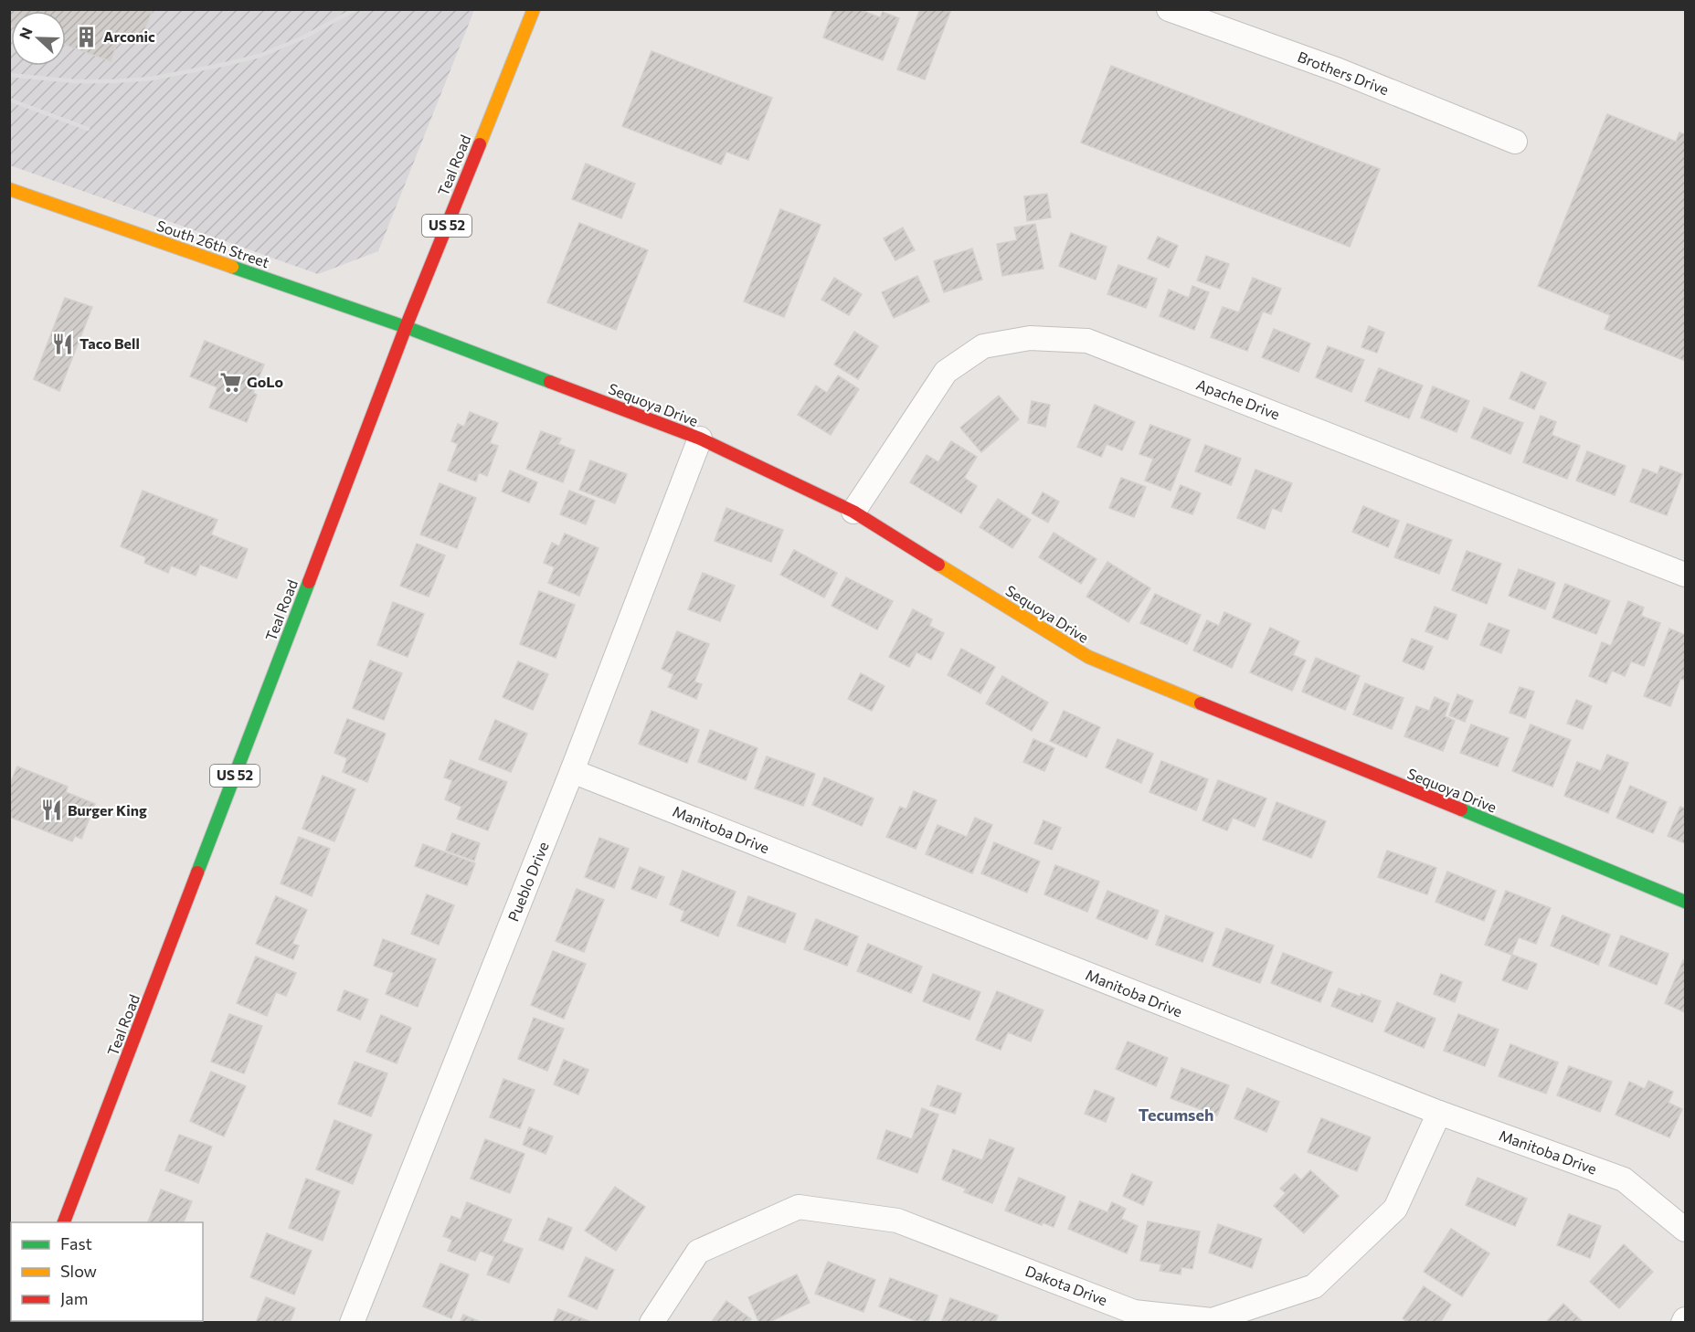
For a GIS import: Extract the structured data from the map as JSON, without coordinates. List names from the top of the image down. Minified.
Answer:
{"streets":{"street":["Brothers Drive","Teal Road","US 52","South 26th Street","Apache Drive","Sequoya Drive","Manitoba Drive","Pueblo Drive","Dakota Drive"]},"crossings":[["Teal Road","South 26th Street"],["Teal Road","Sequoya Drive"],["South 26th Street","Sequoya Drive"],["Apache Drive","Sequoya Drive"],["Sequoya Drive","Pueblo Drive"],["Manitoba Drive","Pueblo Drive"],["Manitoba Drive","Dakota Drive"]],"districts":["Tecumseh"],"places":{"building":["Arconic"],"restaurant":["Taco Bell","Burger King"],"supermarket":["GoLo"]},"legend":["Fast","Slow","Jam"],"north":"left"}
